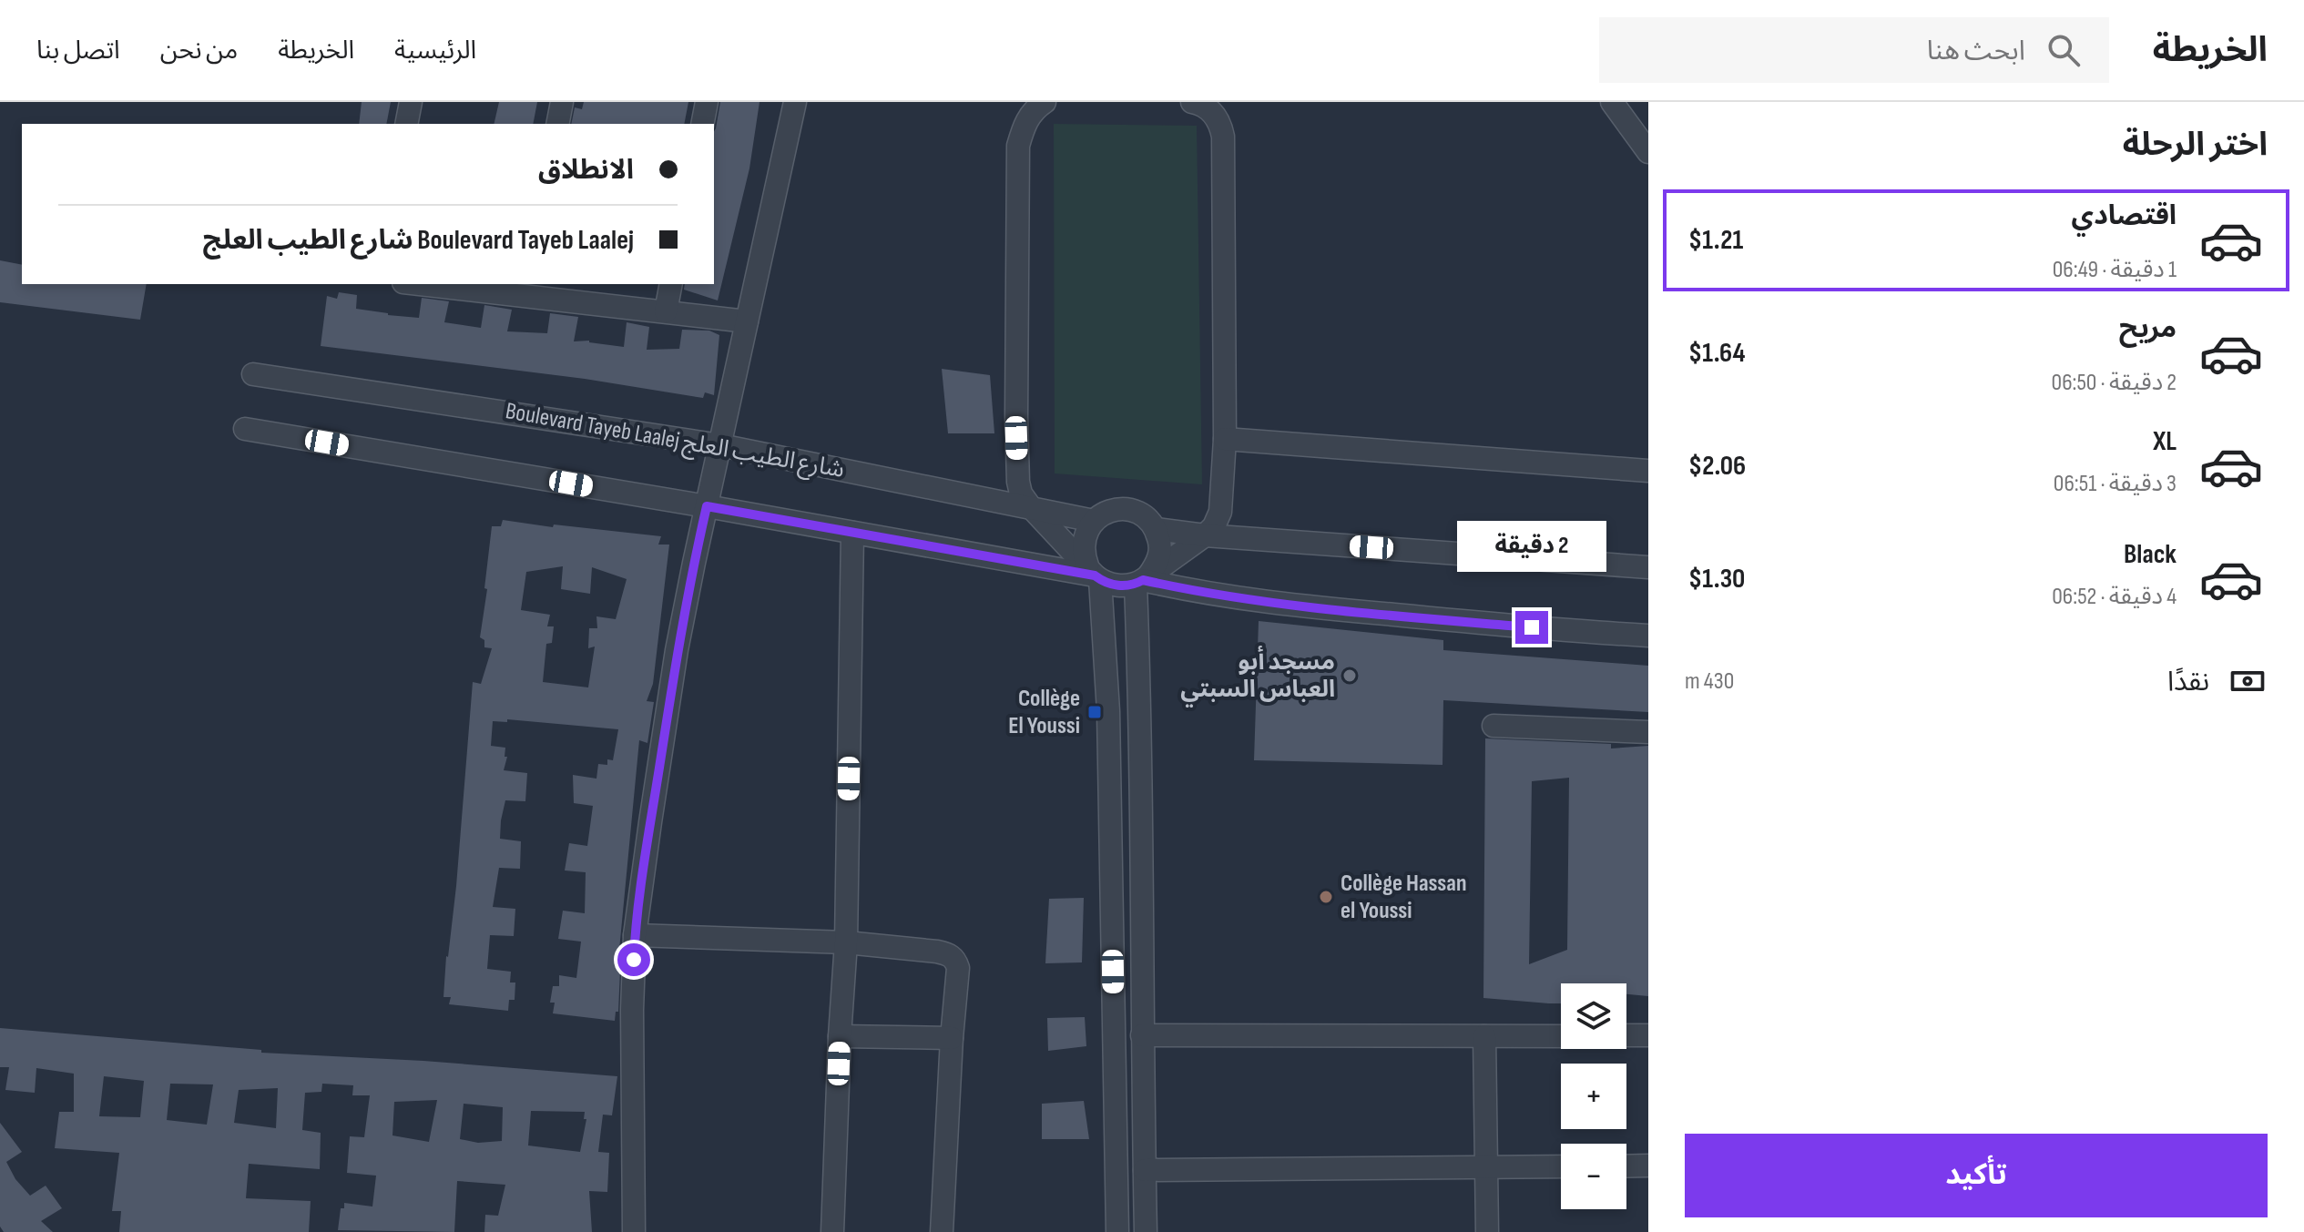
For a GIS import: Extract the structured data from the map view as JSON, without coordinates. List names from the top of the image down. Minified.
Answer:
{"streets":{"street":["Boulevard Tayeb Laalej شارع الطيب العلج"]},"places":{"other":["مسجد أبو العباس السبتي","Collège Hassan el Youssi"],"transit":["Collège El Youssi"]},"page":{"header":"الخريطة","search":"ابحث هنا","nav":["الرئيسية","الخريطة","من نحن","اتصل بنا"],"heading":"اختر الرحلة","banner":["الانطلاق","Boulevard Tayeb Laalej شارع الطيب العلج"],"list":[{"name":"اقتصادي","note":"1 دقيقة · 06:49","value":"$1.21"},{"name":"مريح","note":"2 دقيقة · 06:50","value":"$1.64"},{"name":"XL","note":"3 دقيقة · 06:51","value":"$2.06"},{"name":"Black","note":"4 دقيقة · 06:52","value":"$1.30"}],"bubble":"2 دقيقة","pay":["نقدًا","430 m"],"map_buttons":["+","−"],"buttons":"تأكيد"}}
